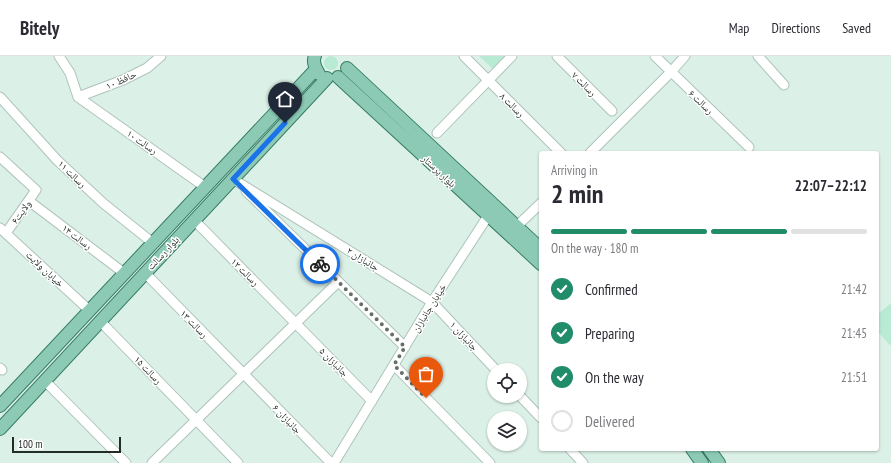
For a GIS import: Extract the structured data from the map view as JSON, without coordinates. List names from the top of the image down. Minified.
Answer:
{"streets":{"main road":["بلوار پرستار","بلوار رسالت"],"street":["حافظ ۱۰","رسالت ۷","رسالت ۶","رسالت ۸","رسالت ۱۰","رسالت ۱۱","ولایت۶","رسالت ۱۴","جانبازان ۲","خیابان ولایت","رسالت ۱۲","خیابان جانبازان","رسالت ۱۳","جانبازان ۱","جانبازان ۵","رسالت ۱۵","جانبازان ۶"]},"crossings":[["حافظ ۱۰","رسالت ۱۰"],["رسالت ۱۰","بلوار رسالت"],["بلوار پرستار","بلوار رسالت"],["بلوار پرستار","خیابان جانبازان"],["رسالت ۱۱","بلوار رسالت"],["ولایت۶","رسالت ۱۴"],["ولایت۶","خیابان ولایت"],["رسالت ۱۴","بلوار رسالت"],["بلوار رسالت","جانبازان ۲"],["بلوار رسالت","خیابان ولایت"],["بلوار رسالت","رسالت ۱۲"],["بلوار رسالت","رسالت ۱۳"],["بلوار رسالت","رسالت ۱۵"],["جانبازان ۲","خیابان جانبازان"],["جانبازان ۲","جانبازان ۱"],["رسالت ۱۲","جانبازان ۵"],["خیابان جانبازان","جانبازان ۱"],["خیابان جانبازان","جانبازان ۵"],["رسالت ۱۳","جانبازان ۶"]],"scale_bar":"100 m","page":{"header":"Bitely","nav":["Map","Directions","Saved"],"heading":["2 min","Arriving in","22:07–22:12"],"bar":"On the way · 180 m","list":[["Confirmed","21:42"],["Preparing","21:45"],["On the way","21:51"],"Delivered"],"scale":"100 m"}}
